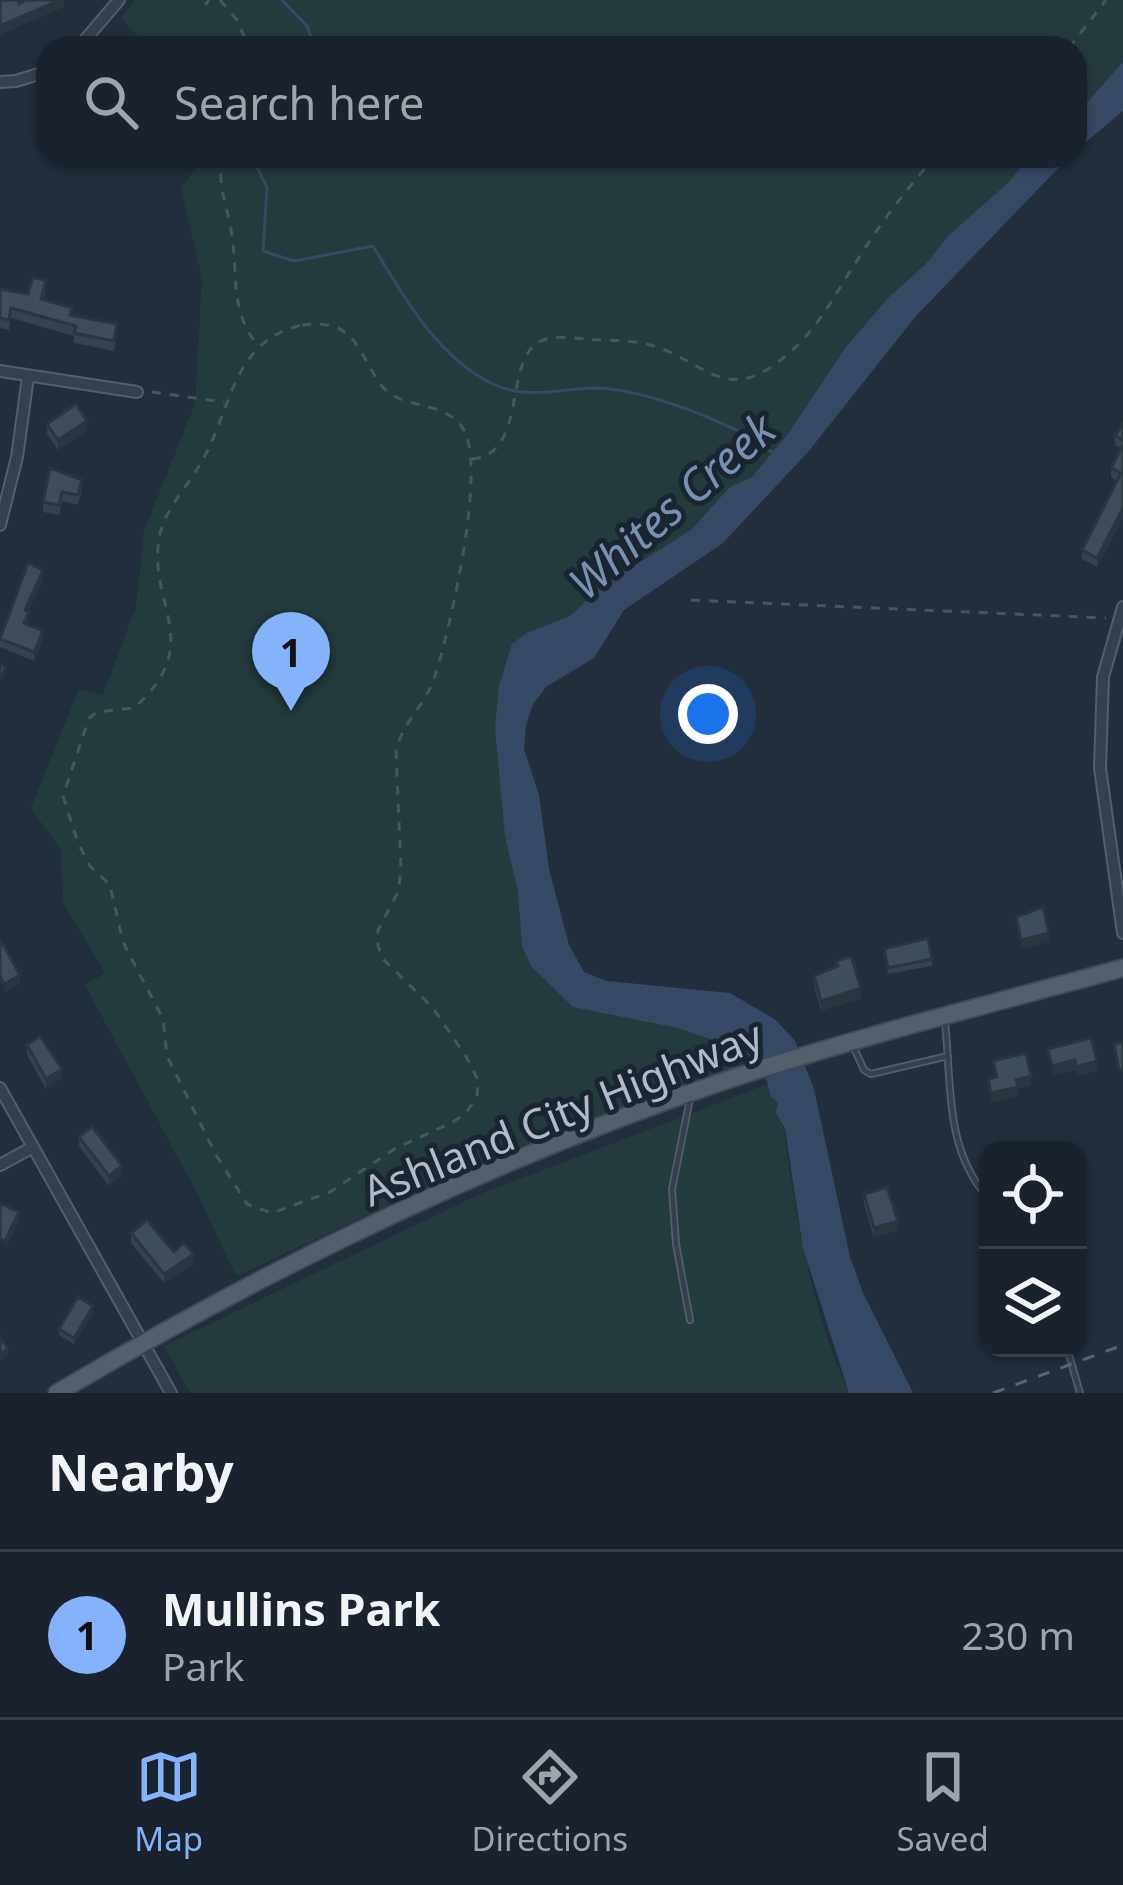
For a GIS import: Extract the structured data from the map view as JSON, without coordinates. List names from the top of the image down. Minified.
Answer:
{"streets":{"main road":["Ashland City Highway"]},"water":["Whites Creek"],"page":{"search":"Search here","pins":"1","heading":"Nearby","list":[{"mark":"1","name":"Mullins Park","note":"Park","value":"230 m"}],"nav":["Map","Directions","Saved"]}}
